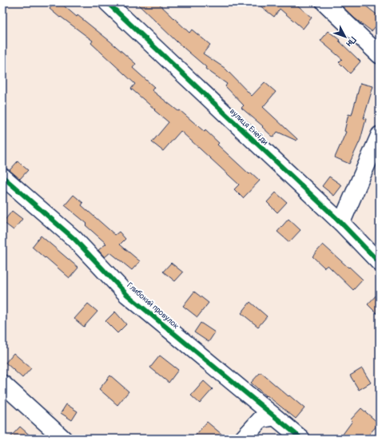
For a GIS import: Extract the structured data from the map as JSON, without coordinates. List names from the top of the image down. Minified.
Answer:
{"streets":{"street":["вулиця Енеїди","Глибокий провулок"]},"north":"bottom right"}
